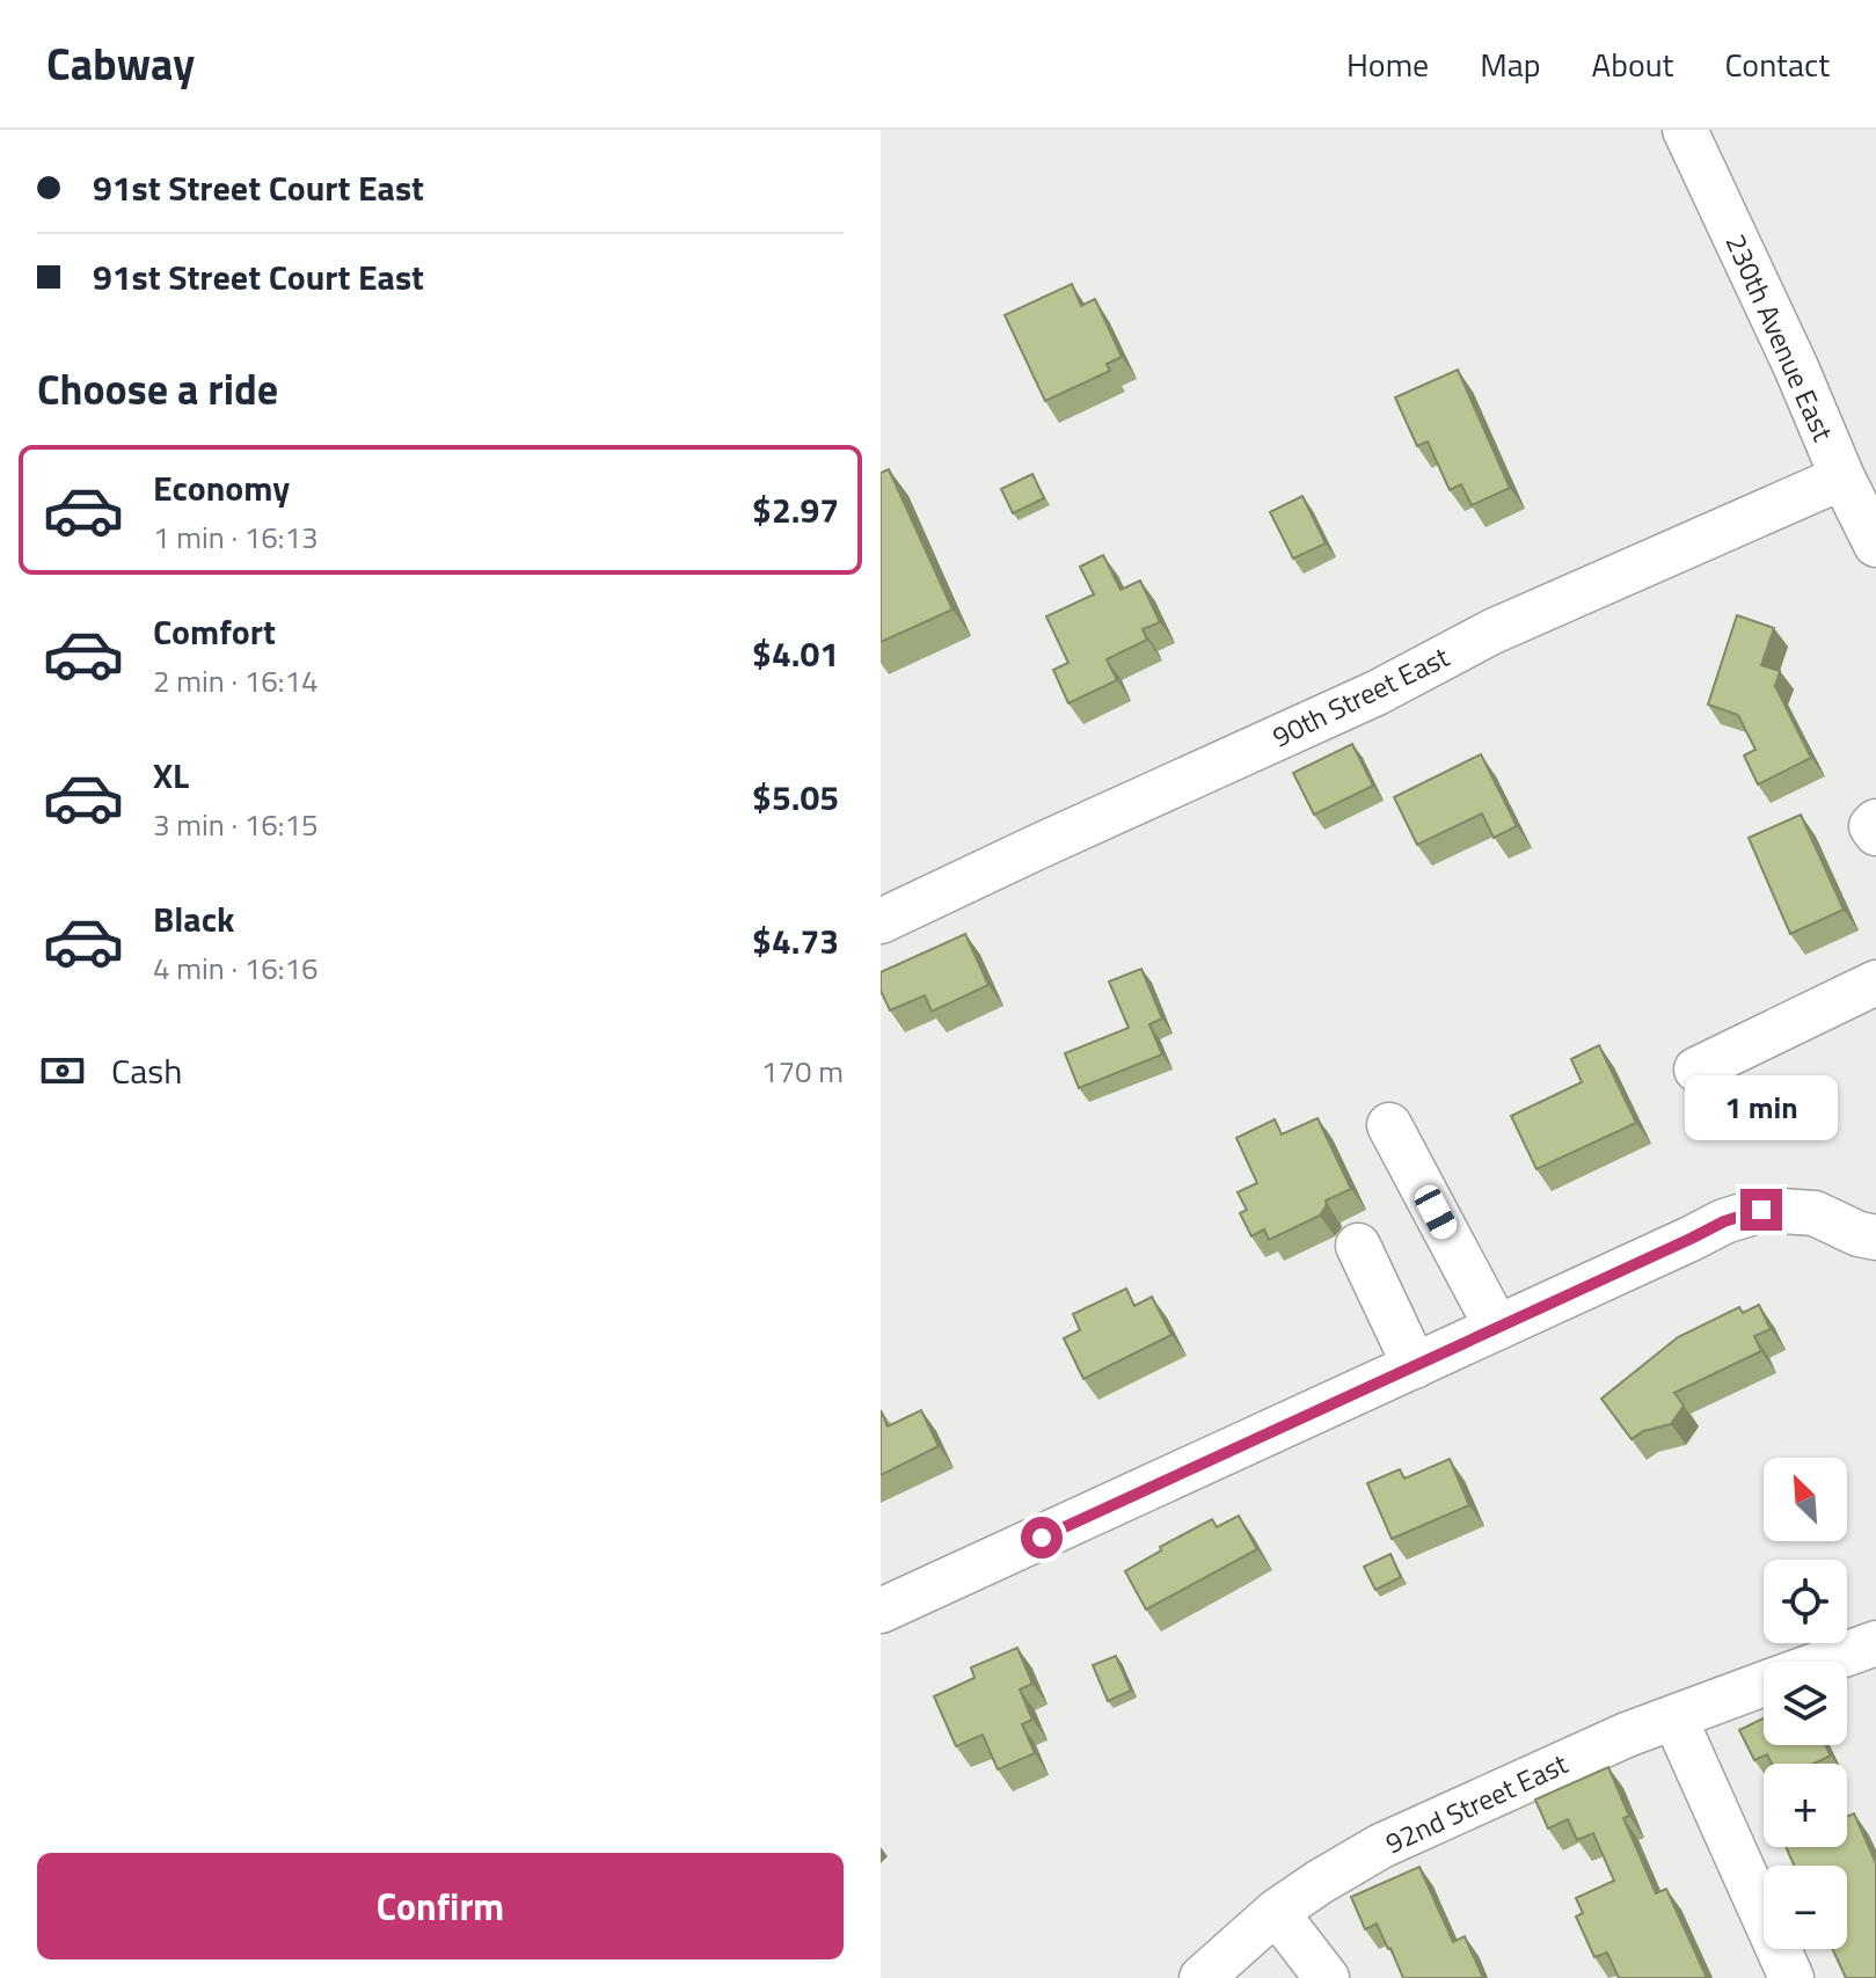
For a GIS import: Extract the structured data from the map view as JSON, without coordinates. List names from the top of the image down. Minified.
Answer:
{"streets":{"street":["230th Avenue East","90th Street East","92nd Street East"]},"crossings":[["230th Avenue East","90th Street East"]],"north":"top left","page":{"header":"Cabway","nav":["Home","Map","About","Contact"],"banner":["91st Street Court East","91st Street Court East"],"heading":"Choose a ride","list":[{"name":"Economy","note":"1 min · 16:13","value":"$2.97"},{"name":"Comfort","note":"2 min · 16:14","value":"$4.01"},{"name":"XL","note":"3 min · 16:15","value":"$5.05"},{"name":"Black","note":"4 min · 16:16","value":"$4.73"}],"pay":["Cash","170 m"],"bubble":"1 min","map_buttons":["+","−"],"buttons":"Confirm"}}
